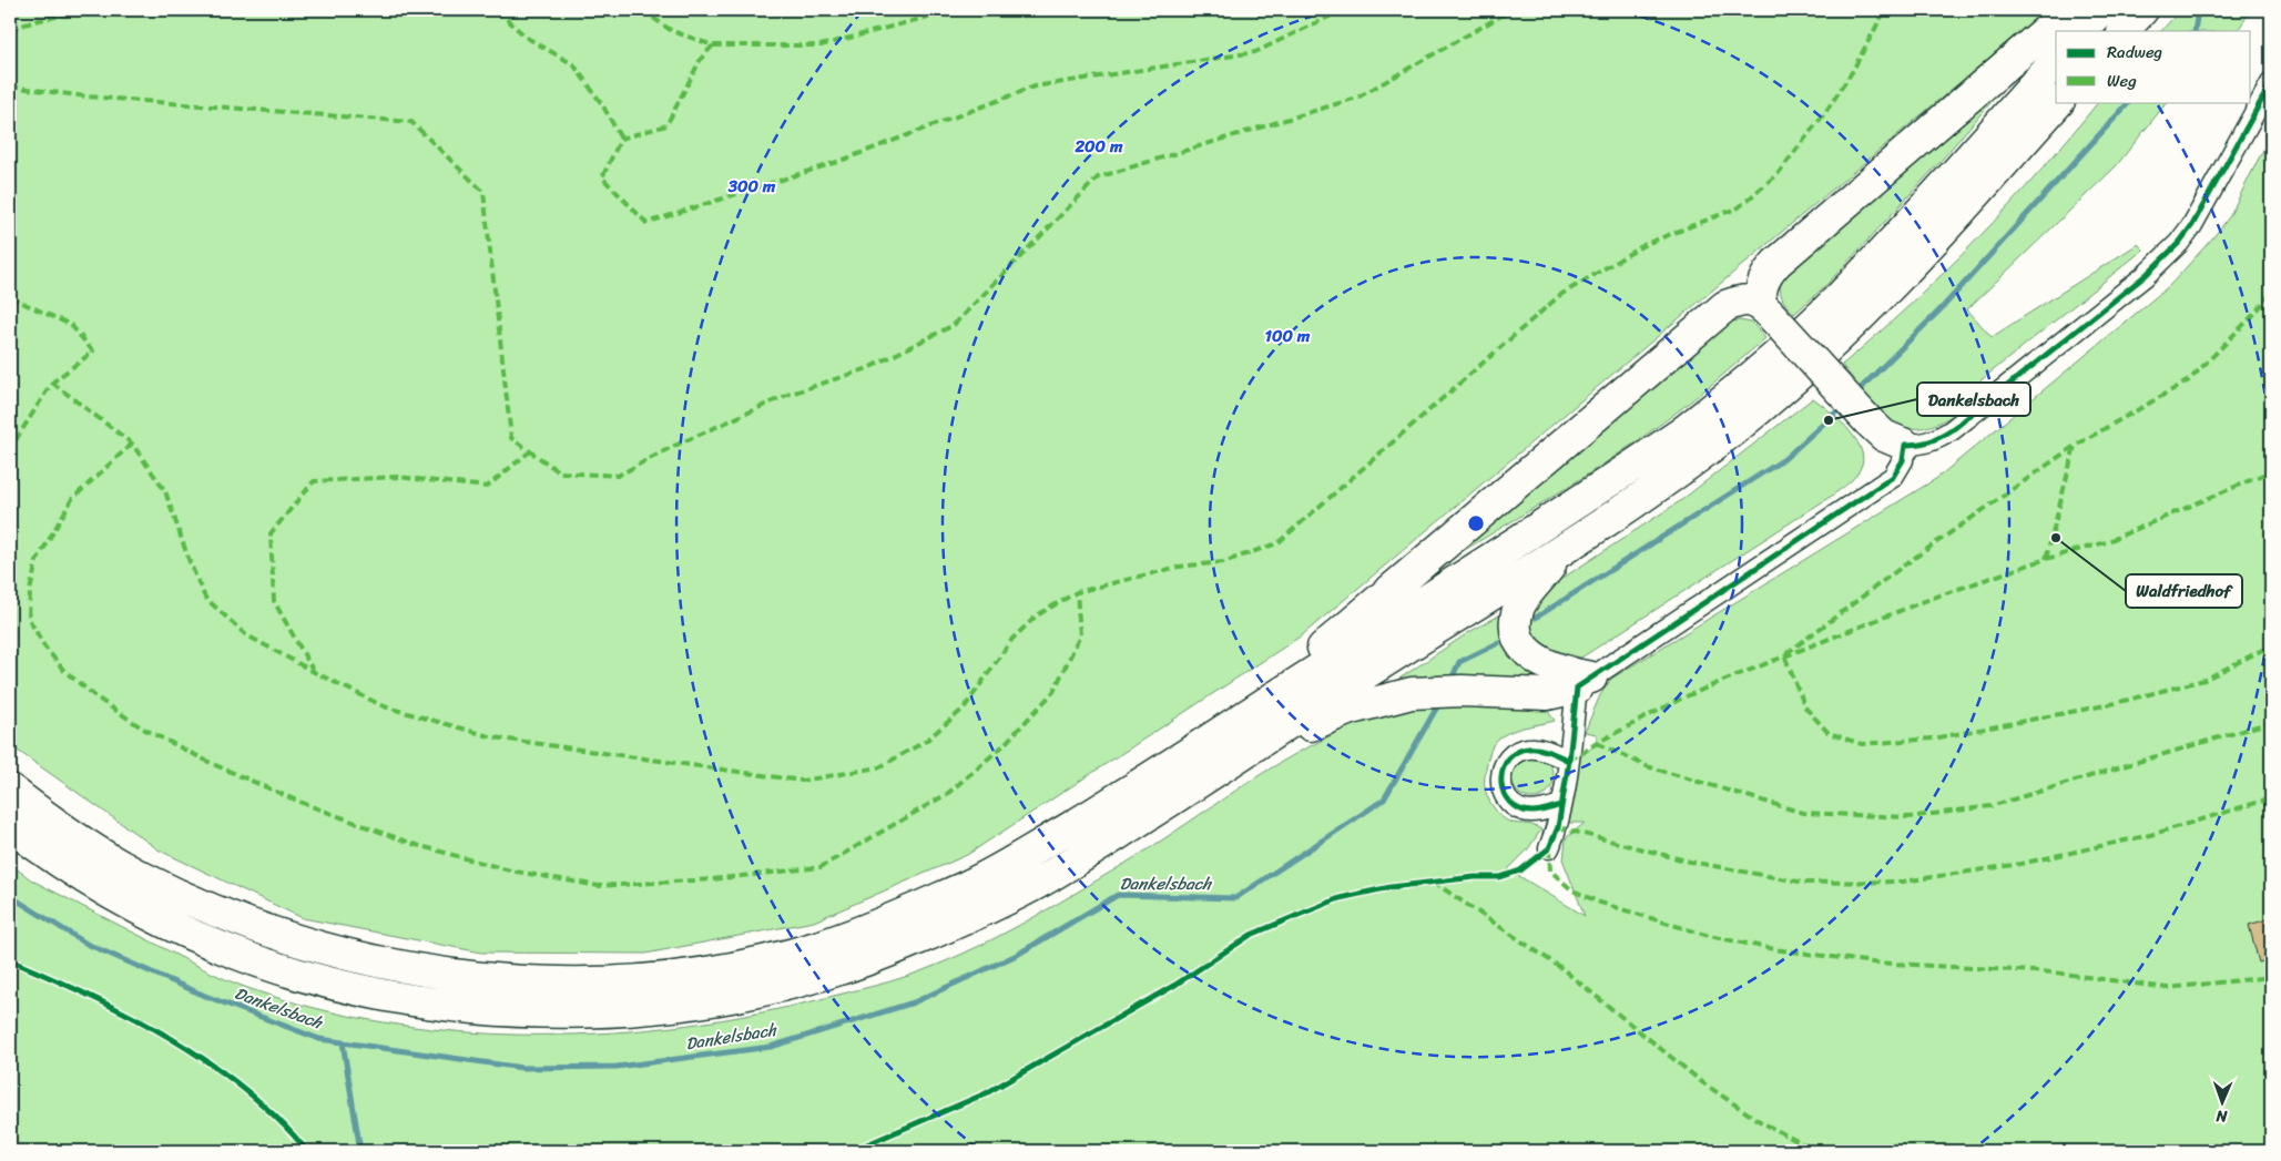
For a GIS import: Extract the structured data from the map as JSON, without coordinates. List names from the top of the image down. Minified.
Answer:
{"water":["Dankelsbach"],"places":["Dankelsbach","Waldfriedhof"],"legend":["Radweg","Weg"],"north":"bottom","rings":["200 m","300 m","100 m"]}
